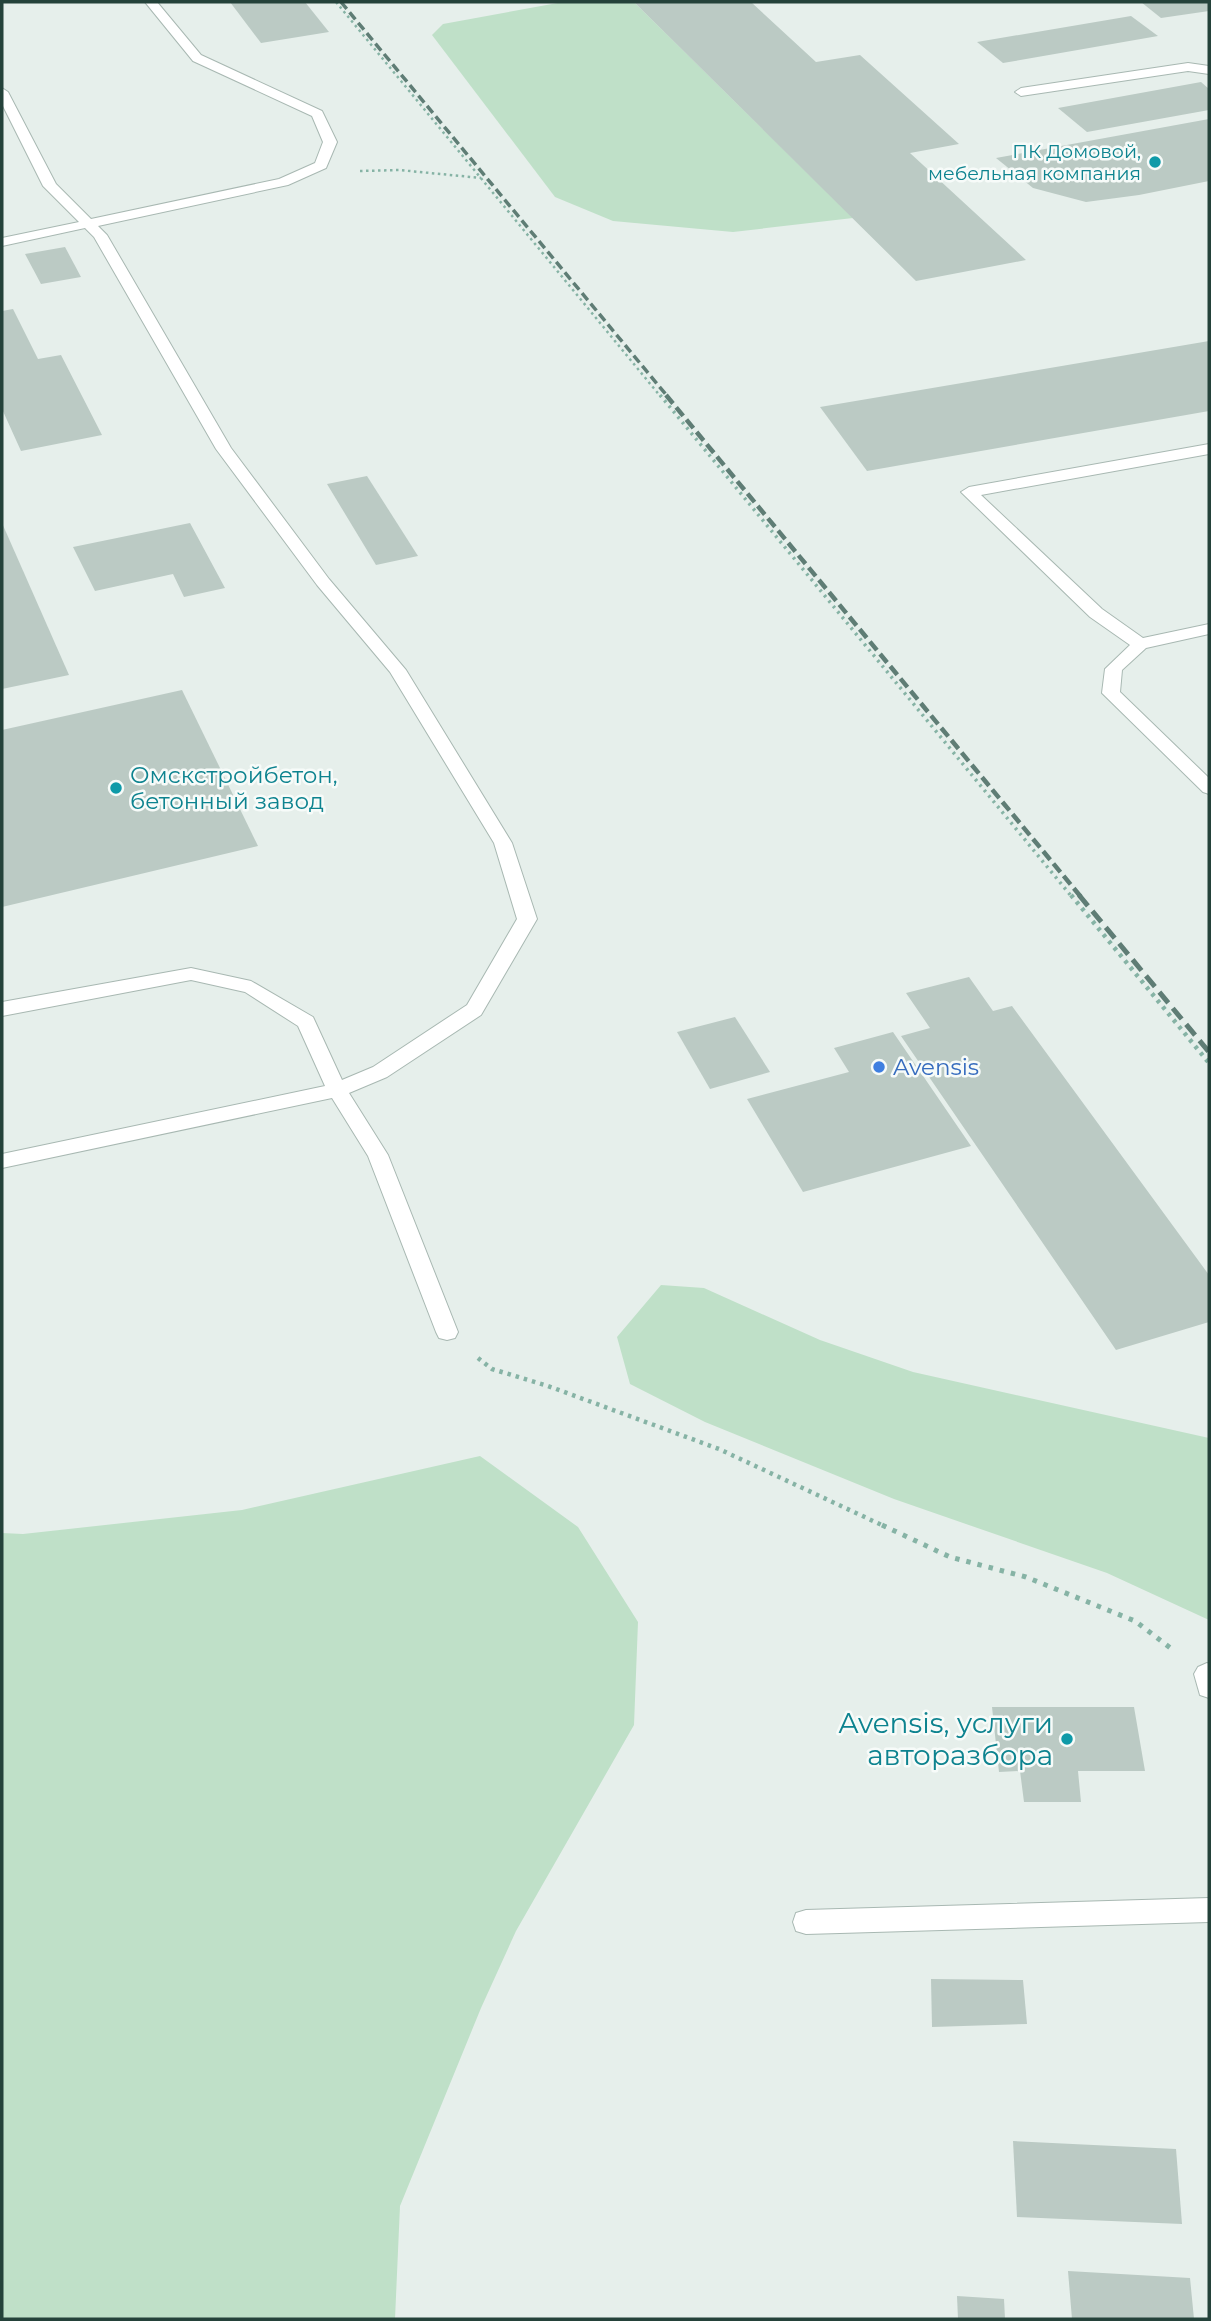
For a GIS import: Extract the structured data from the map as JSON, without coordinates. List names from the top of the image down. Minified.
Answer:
{"places":["ПК Домовой, мебельная компания","Омскстройбетон, бетонный завод","Avensis","Avensis, услуги авторазбора"]}
